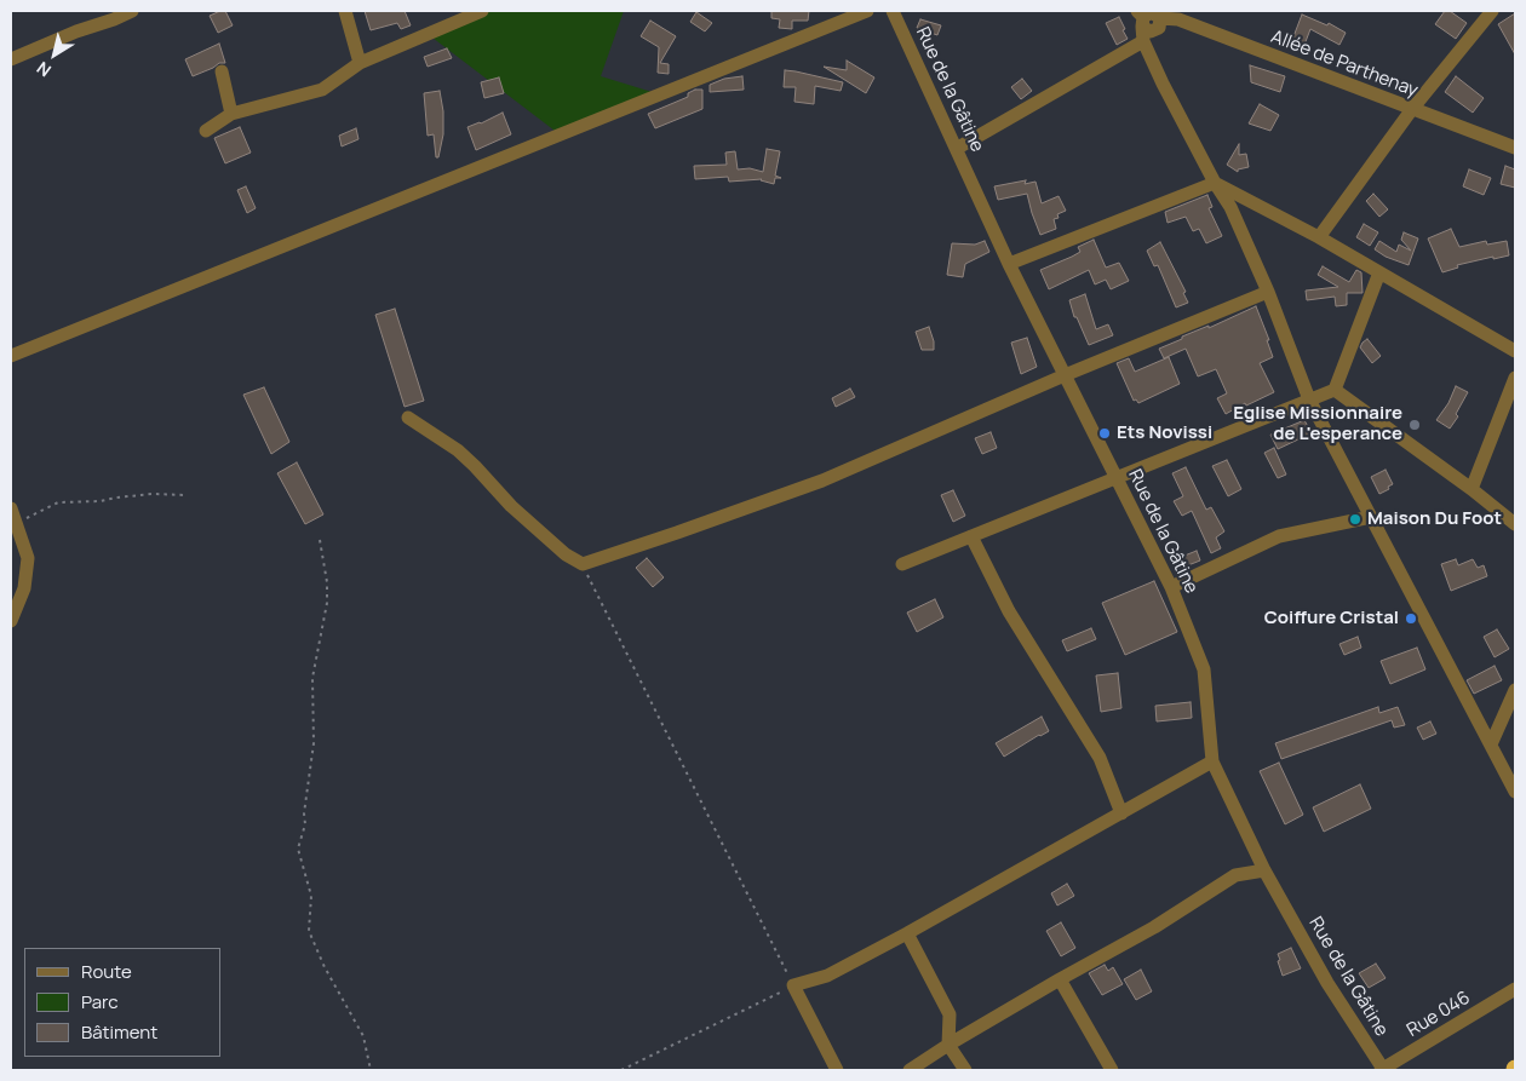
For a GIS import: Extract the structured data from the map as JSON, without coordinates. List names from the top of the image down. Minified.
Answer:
{"streets":{"street":["Allée de Parthenay","Rue de la Gâtine","Rue 046"]},"crossings":[["Rue de la Gâtine","Rue 046"]],"places":["Eglise Missionnaire de L'esperance","Ets Novissi","Maison Du Foot","Coiffure Cristal"],"legend":["Route","Parc","Bâtiment"],"north":"bottom left"}
